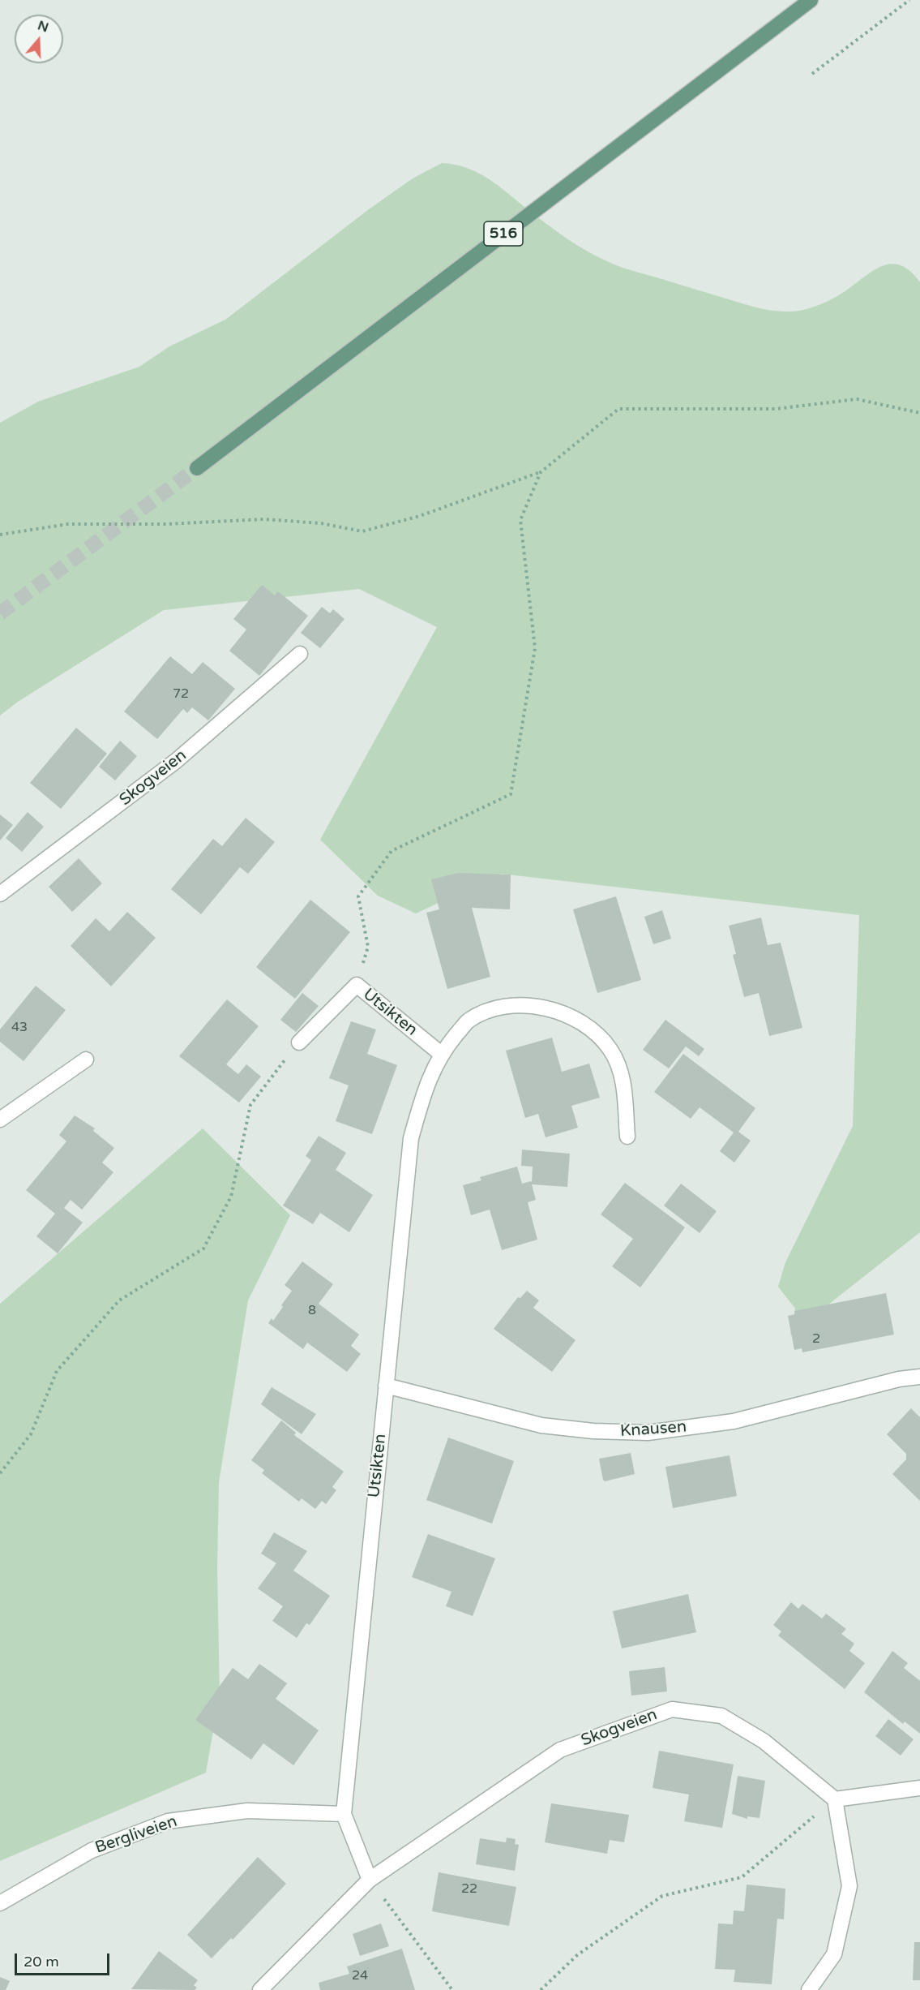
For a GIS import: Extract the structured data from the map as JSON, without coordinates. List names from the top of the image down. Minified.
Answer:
{"streets":{"main road":["516"],"street":["Skogveien","Utsikten","Knausen","Bergliveien"]},"crossings":[["Skogveien","Utsikten"],["Utsikten","Knausen"],["Utsikten","Bergliveien"]],"house_numbers":["72","43","8","2","22","24"],"scale_bar":"20 m","north":"top"}
